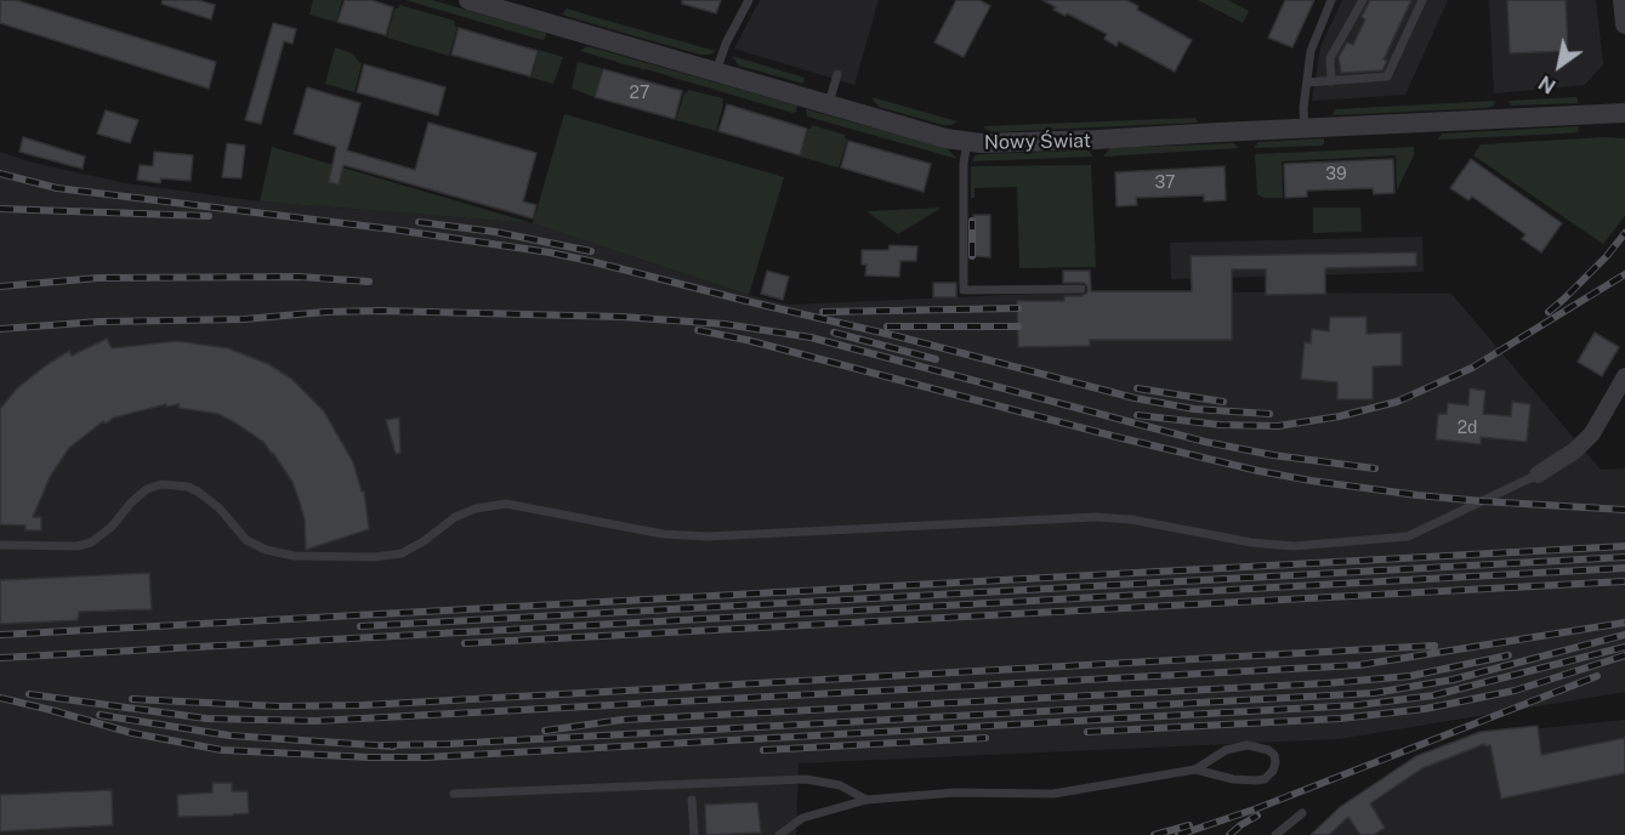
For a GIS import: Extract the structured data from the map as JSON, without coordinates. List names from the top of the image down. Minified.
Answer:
{"streets":{"street":["Nowy Świat"]},"house_numbers":["27","39","37","2d"],"north":"bottom left"}
